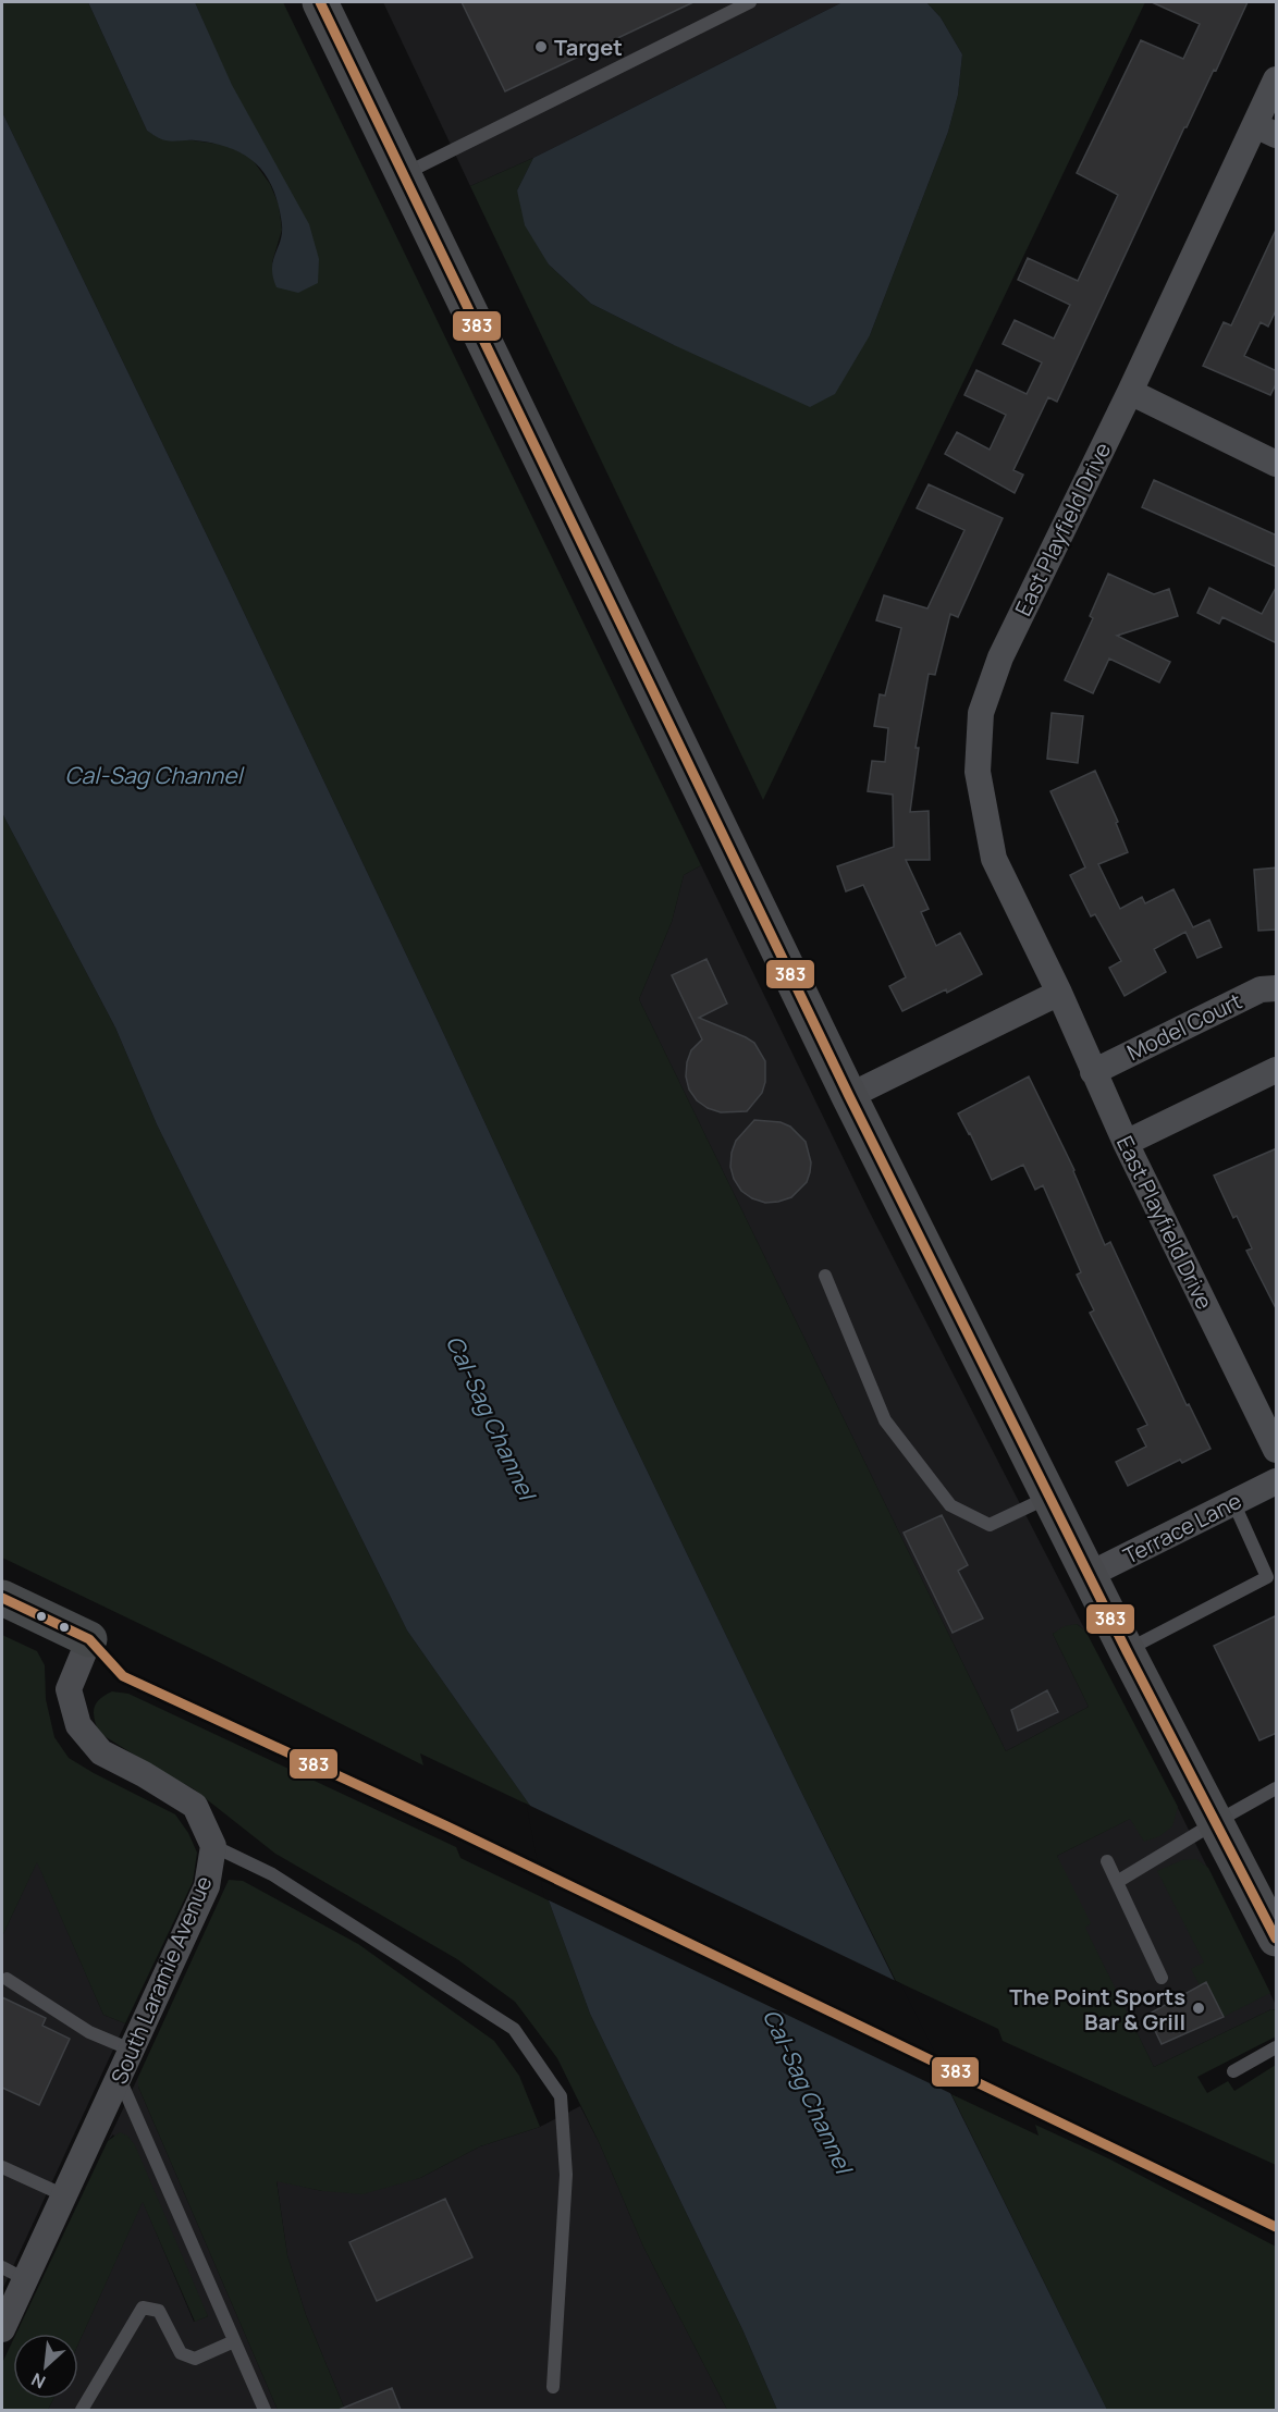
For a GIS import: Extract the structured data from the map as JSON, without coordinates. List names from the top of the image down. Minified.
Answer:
{"streets":{"street":["East Playfield Drive","Model Court","Terrace Lane","South Laramie Avenue"]},"crossings":[["East Playfield Drive","Model Court"]],"water":["Cal-Sag Channel"],"places":["Target","The Point Sports Bar & Grill"],"lines":["transit line 383"],"north":"bottom left"}
